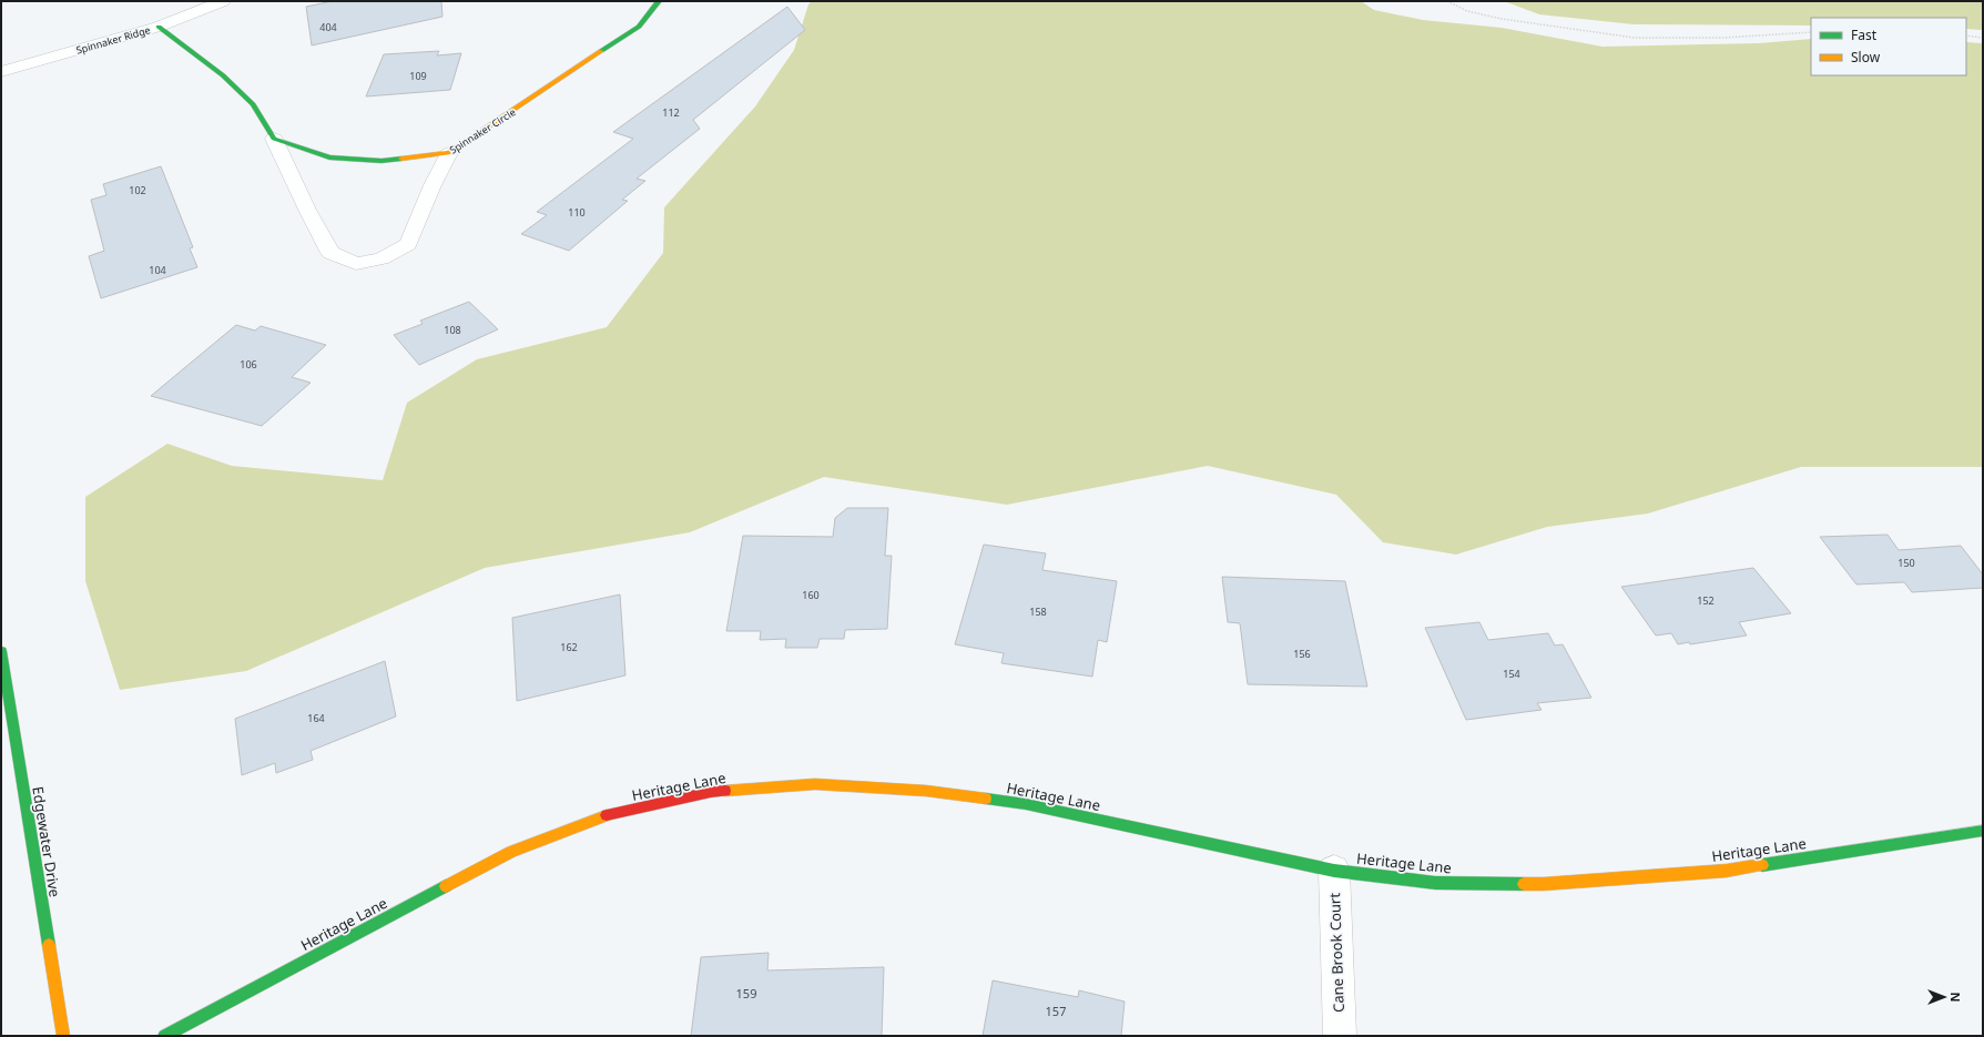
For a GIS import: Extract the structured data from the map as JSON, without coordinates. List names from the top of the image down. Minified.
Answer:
{"streets":{"street":["Spinnaker Ridge","Spinnaker Circle","Heritage Lane","Edgewater Drive","Cane Brook Court"]},"crossings":[["Heritage Lane","Cane Brook Court"]],"house_numbers":["404","109","112","102","110","104","108","106","150","160","152","158","162","156","154","164","159","157"],"legend":["Fast","Slow"],"north":"right"}
